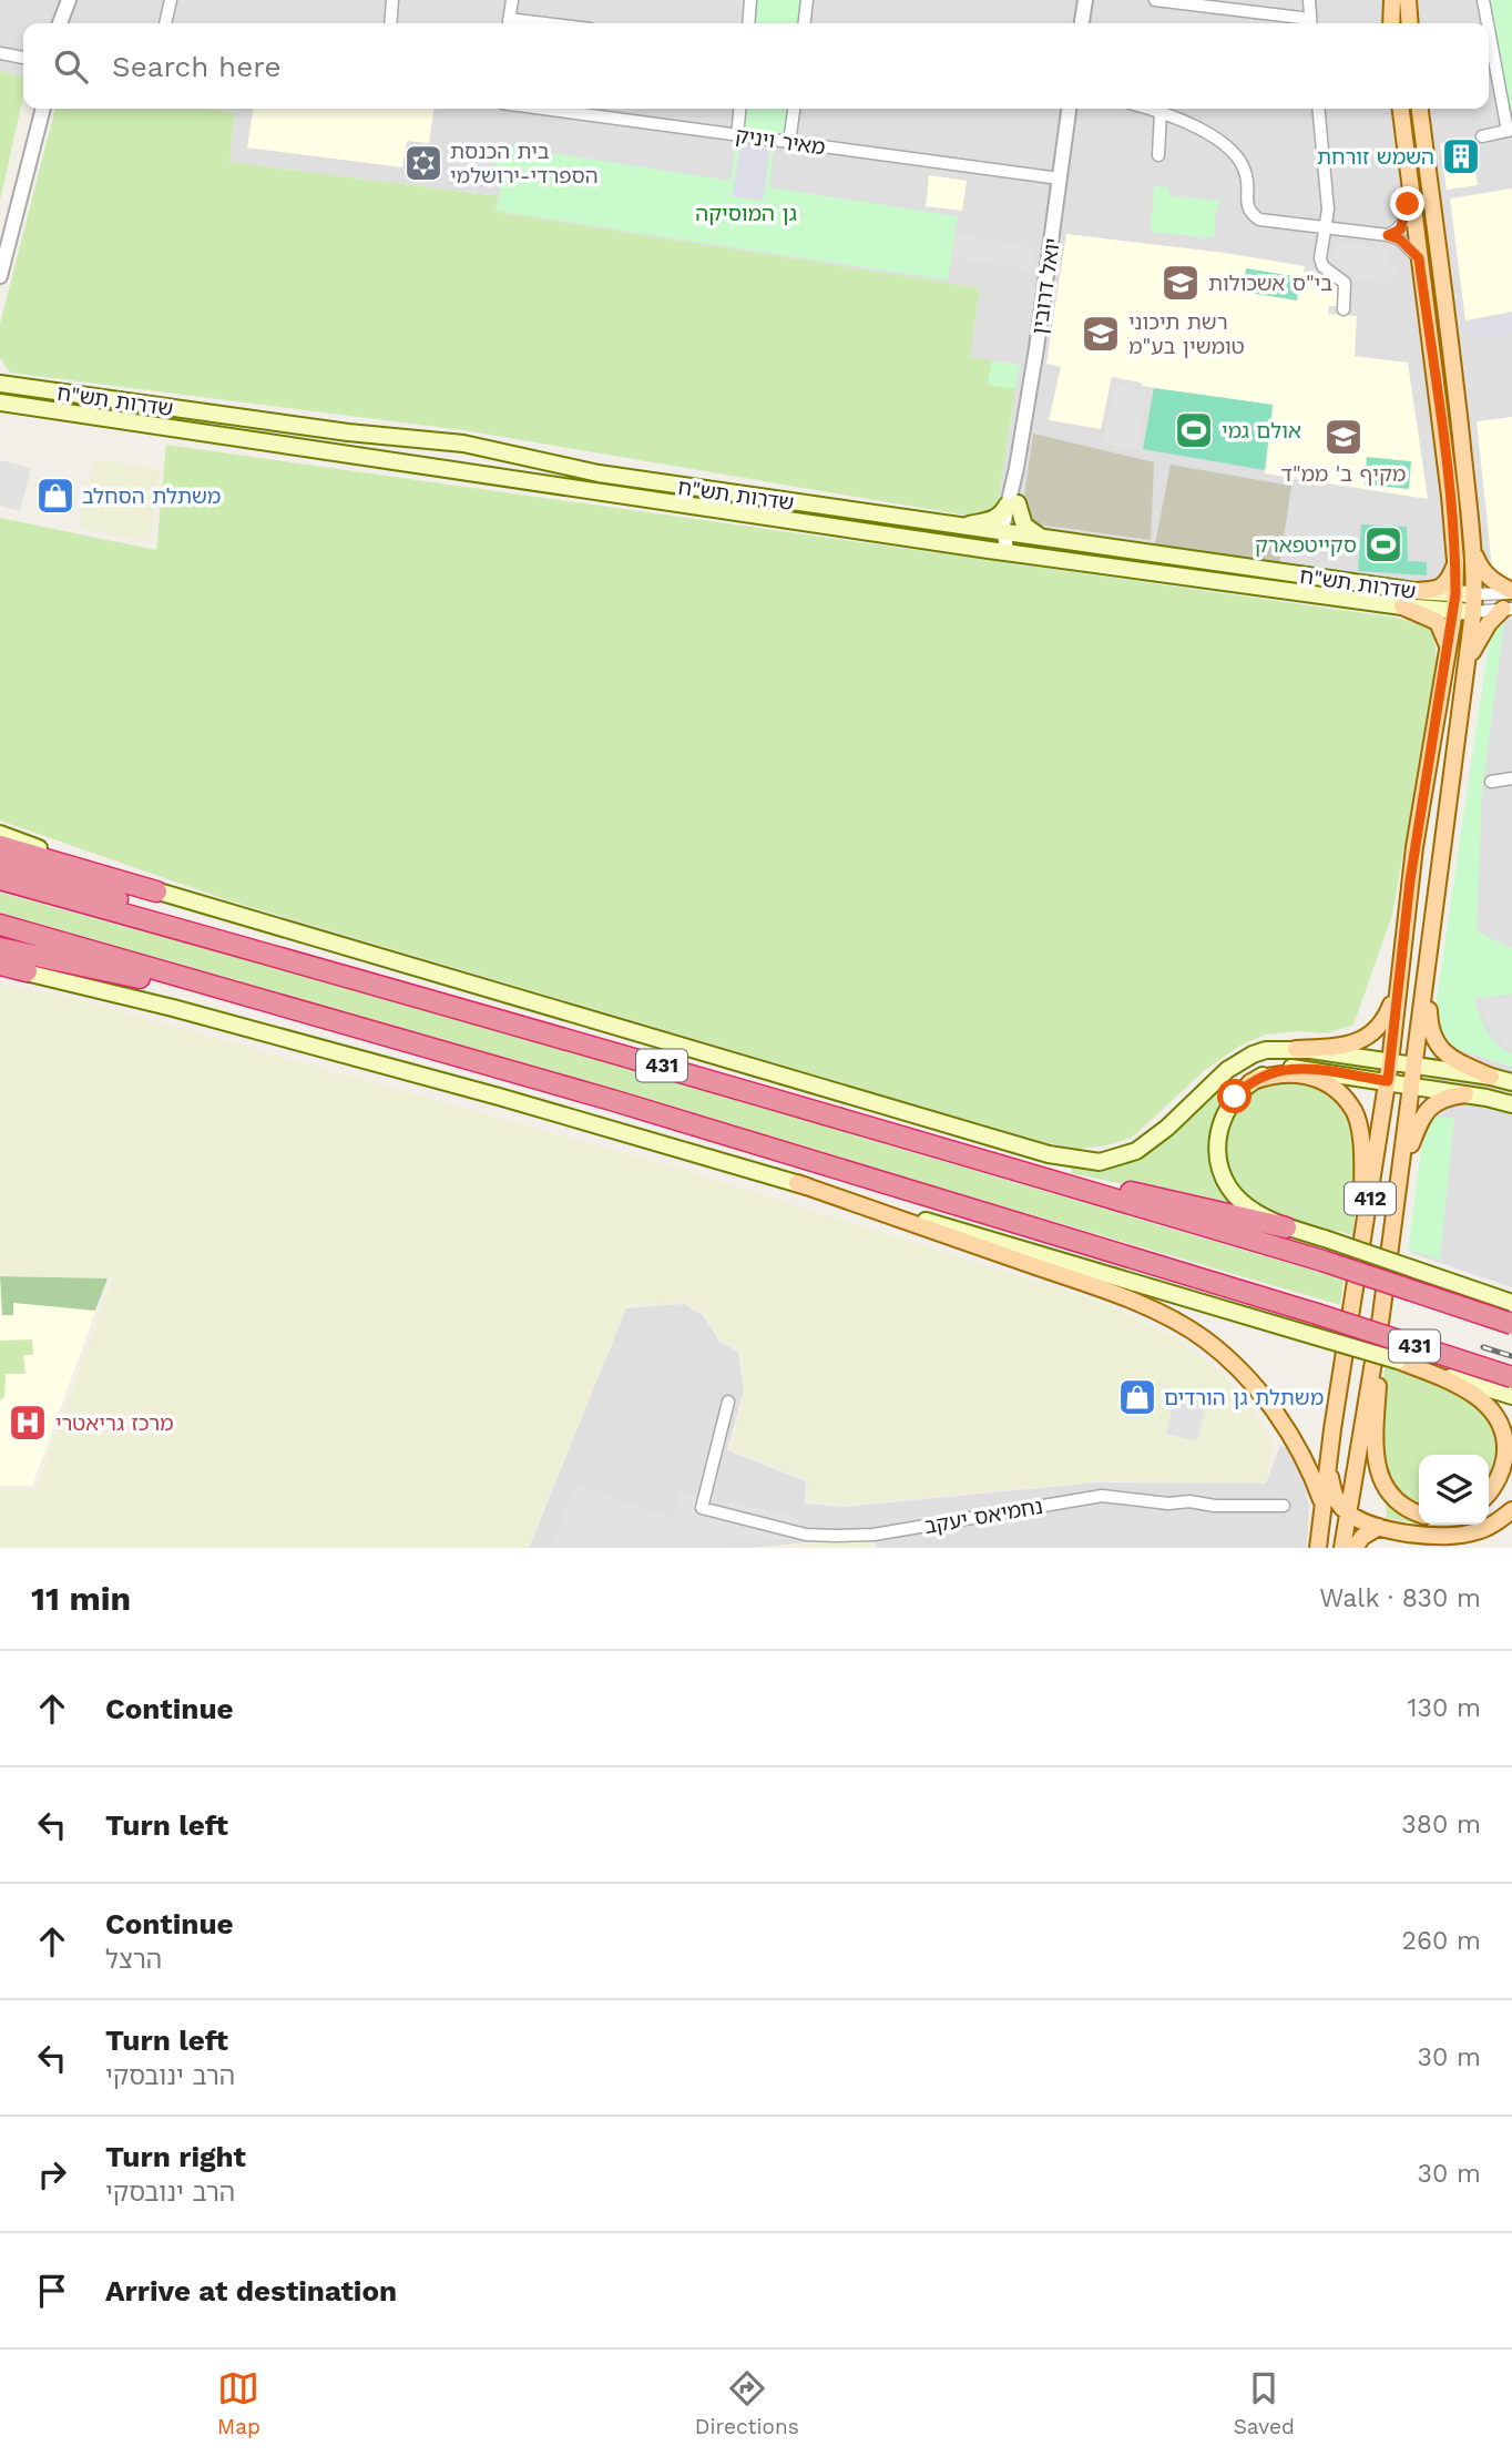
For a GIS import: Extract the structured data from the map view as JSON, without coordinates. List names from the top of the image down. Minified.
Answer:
{"streets":{"highway":["431"],"main road":["שדרות תש\"ח","412"],"street":["מאיר ויניק","יואל דרובין","נחמיאס יעקב"]},"crossings":[["מאיר ויניק","יואל דרובין"],["יואל דרובין","שדרות תש\"ח"],["שדרות תש\"ח","412"]],"parks":["גן המוסיקה"],"places":{"building":["השמש זורחת"],"synagogue":["בית הכנסת הספרדי-ירושלמי"],"school or university":["בי\"ס אשכולות","רשת תיכוני טומשין בע\"מ","מקיף ב' ממ\"ד"],"sports":["אולם גמי","סקייטפארק"],"shop":["משתלת הסחלב","משתלת גן הורדים"],"hospital":["מרכז גריאטרי"]},"page":{"search":"Search here","heading":["11 min","Walk · 830 m"],"list":[["Continue","130 m"],["Turn left","380 m"],["Continue","הרצל","260 m"],["Turn left","הרב ינובסקי","30 m"],["Turn right","הרב ינובסקי","30 m"],"Arrive at destination"],"nav":["Map","Directions","Saved"]}}
